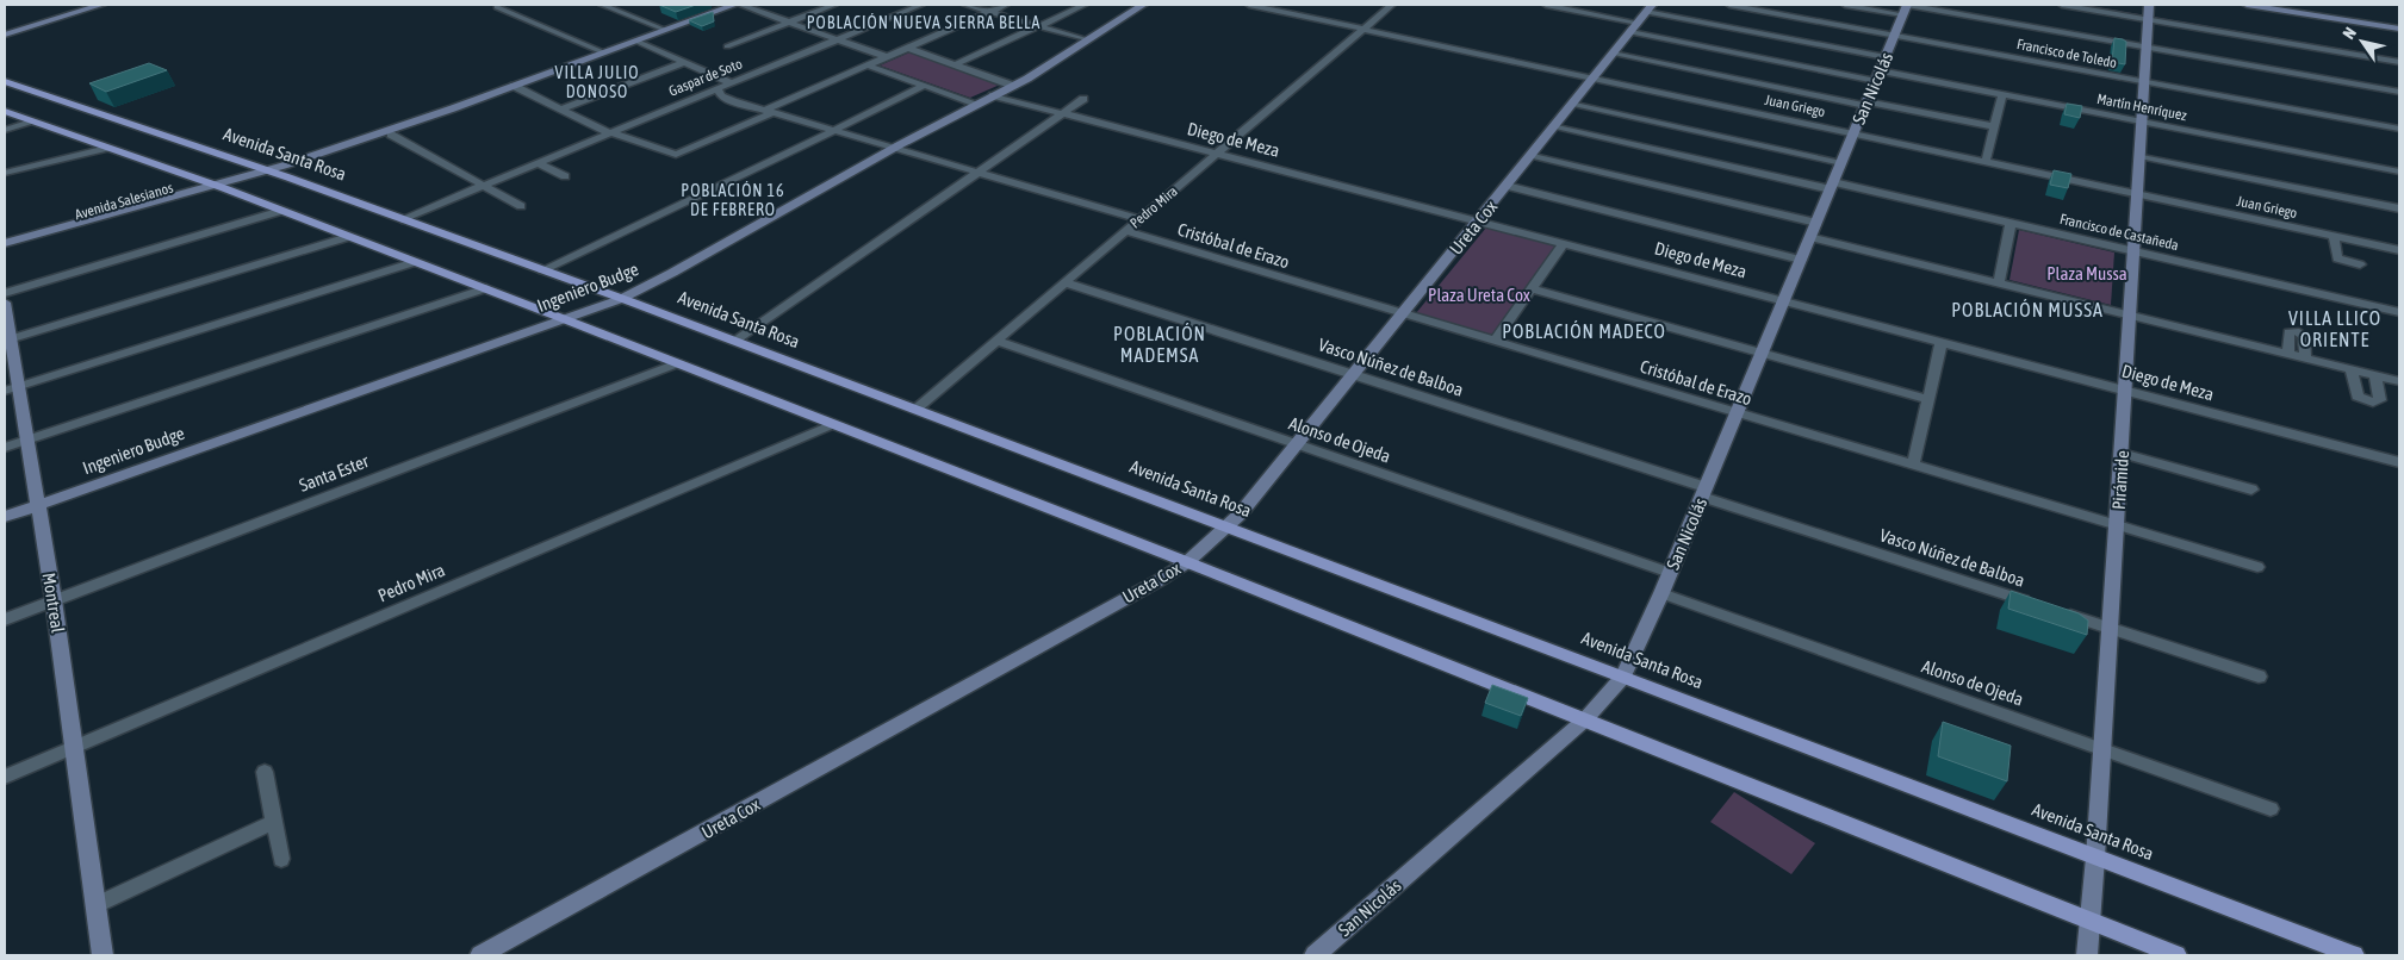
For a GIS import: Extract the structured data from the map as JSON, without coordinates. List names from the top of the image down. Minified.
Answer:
{"streets":{"main road":["Avenida Santa Rosa"],"street":["Francisco de Toledo","Gaspar de Soto","San Nicolás","Juan Griego","Martín Henríquez","Diego de Meza","Avenida Salesianos","Pedro Mira","Ureta Cox","Francisco de Castañeda","Cristóbal de Erazo","Ingeniero Budge","Vasco Núñez de Balboa","Alonso de Ojeda","Santa Ester","Pirámide","Montreal"]},"crossings":[["Francisco de Toledo","San Nicolás"],["Francisco de Toledo","Pirámide"],["Gaspar de Soto","Avenida Santa Rosa"],["San Nicolás","Juan Griego"],["San Nicolás","Martín Henríquez"],["San Nicolás","Diego de Meza"],["San Nicolás","Avenida Santa Rosa"],["San Nicolás","Francisco de Castañeda"],["San Nicolás","Cristóbal de Erazo"],["San Nicolás","Vasco Núñez de Balboa"],["San Nicolás","Alonso de Ojeda"],["Juan Griego","Pedro Mira"],["Juan Griego","Ureta Cox"],["Juan Griego","Pirámide"],["Martín Henríquez","Pirámide"],["Diego de Meza","Pedro Mira"],["Diego de Meza","Ureta Cox"],["Diego de Meza","Ingeniero Budge"],["Diego de Meza","Pirámide"],["Avenida Santa Rosa","Avenida Salesianos"],["Avenida Santa Rosa","Pedro Mira"],["Avenida Santa Rosa","Ureta Cox"],["Avenida Santa Rosa","Ingeniero Budge"],["Avenida Santa Rosa","Pirámide"],["Pedro Mira","Cristóbal de Erazo"],["Pedro Mira","Vasco Núñez de Balboa"],["Pedro Mira","Alonso de Ojeda"],["Pedro Mira","Montreal"],["Ureta Cox","Francisco de Castañeda"],["Ureta Cox","Cristóbal de Erazo"],["Ureta Cox","Vasco Núñez de Balboa"],["Ureta Cox","Alonso de Ojeda"],["Francisco de Castañeda","Pirámide"],["Cristóbal de Erazo","Pirámide"],["Ingeniero Budge","Montreal"],["Vasco Núñez de Balboa","Pirámide"],["Alonso de Ojeda","Pirámide"],["Santa Ester","Montreal"]],"districts":["POBLACIÓN NUEVA SIERRA BELLA","VILLA JULIO DONOSO","POBLACIÓN 16 DE FEBRERO","POBLACIÓN MUSSA","VILLA LLICO ORIENTE","POBLACIÓN MADECO","POBLACIÓN MADEMSA"],"parks":["Plaza Mussa","Plaza Ureta Cox"],"north":"top left"}
